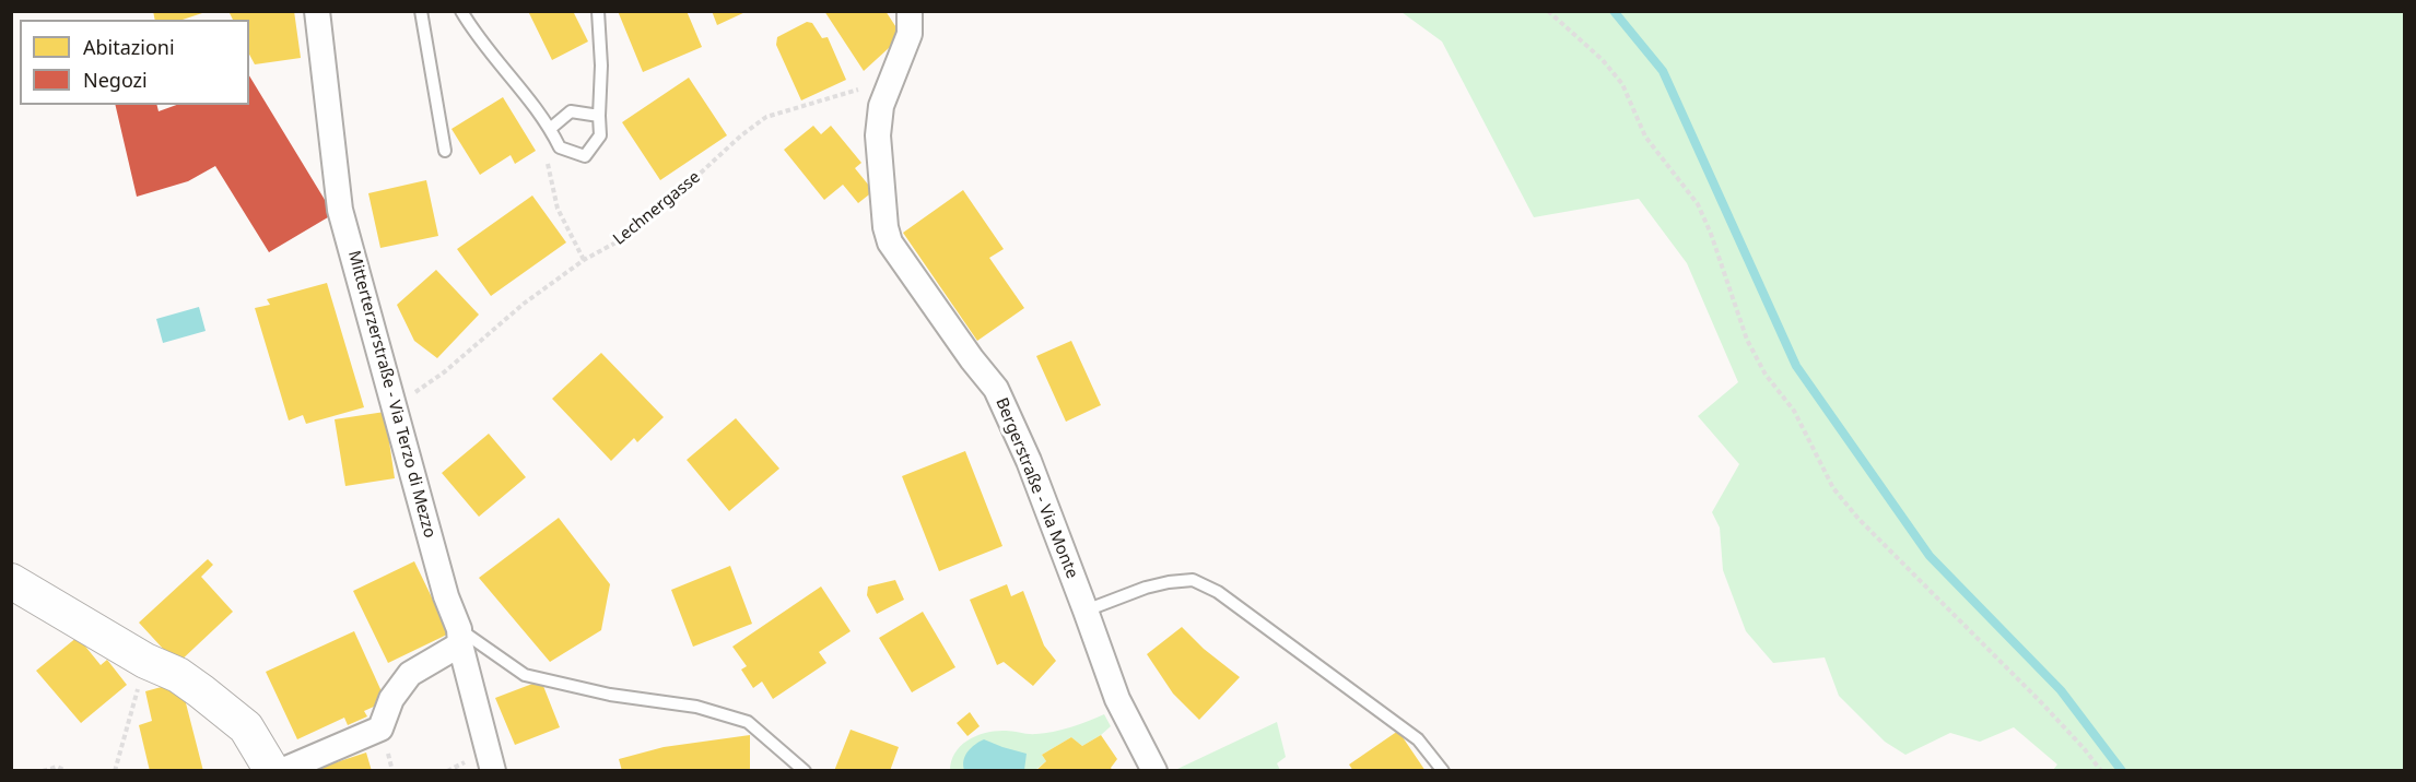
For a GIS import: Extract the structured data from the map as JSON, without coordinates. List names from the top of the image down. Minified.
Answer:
{"streets":{"street":["Mitterterzerstraße - Via Terzo di Mezzo","Bergerstraße - Via Monte"],"path":["Lechnergasse"]},"crossings":[["Lechnergasse","Bergerstraße - Via Monte"]],"legend":["Abitazioni","Negozi"]}
